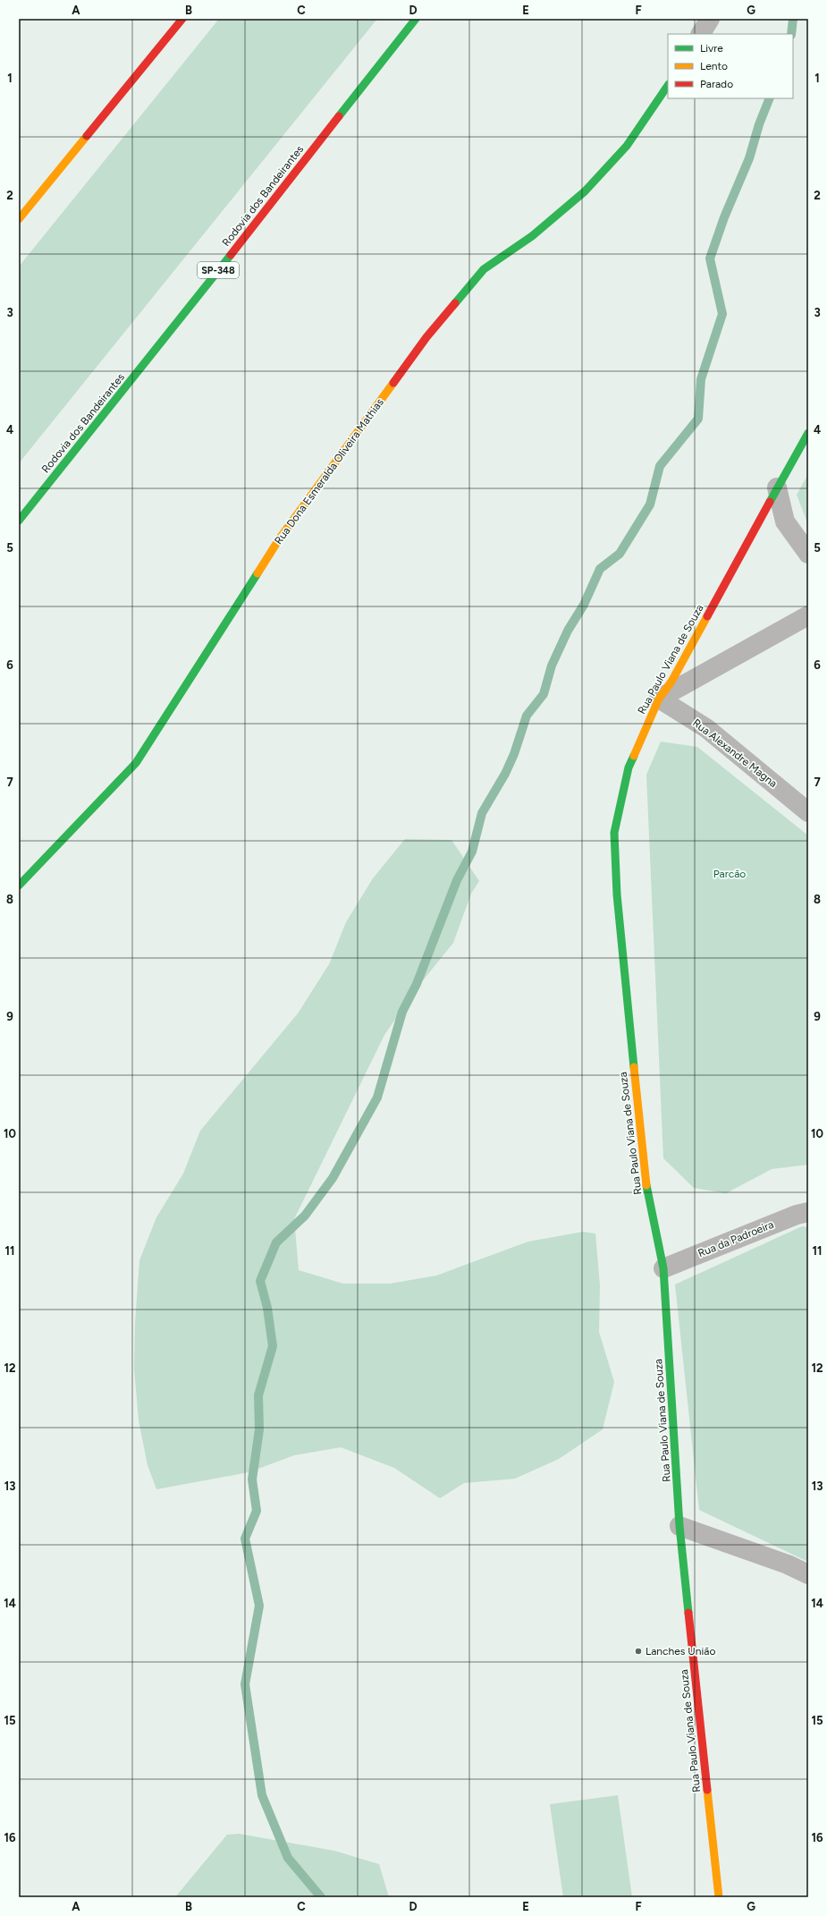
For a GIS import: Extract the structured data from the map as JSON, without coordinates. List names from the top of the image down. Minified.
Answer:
{"streets":{"main road":["Rodovia dos Bandeirantes","SP-348","Rua Dona Esmeralda Oliveira Mathias","Rua Paulo Viana de Souza"],"street":["Rua Alexandre Magna","Rua da Padroeira"]},"crossings":[["Rua Paulo Viana de Souza","Rua Alexandre Magna"],["Rua Paulo Viana de Souza","Rua da Padroeira"]],"parks":["Parcão"],"places":["Lanches União"],"legend":["Livre","Lento","Parado"],"grid":{"columns":["A","B","C","D","E","F","G"],"rows":["1","2","3","4","5","6","7","8","9","10","11","12","13","14","15","16"]}}
